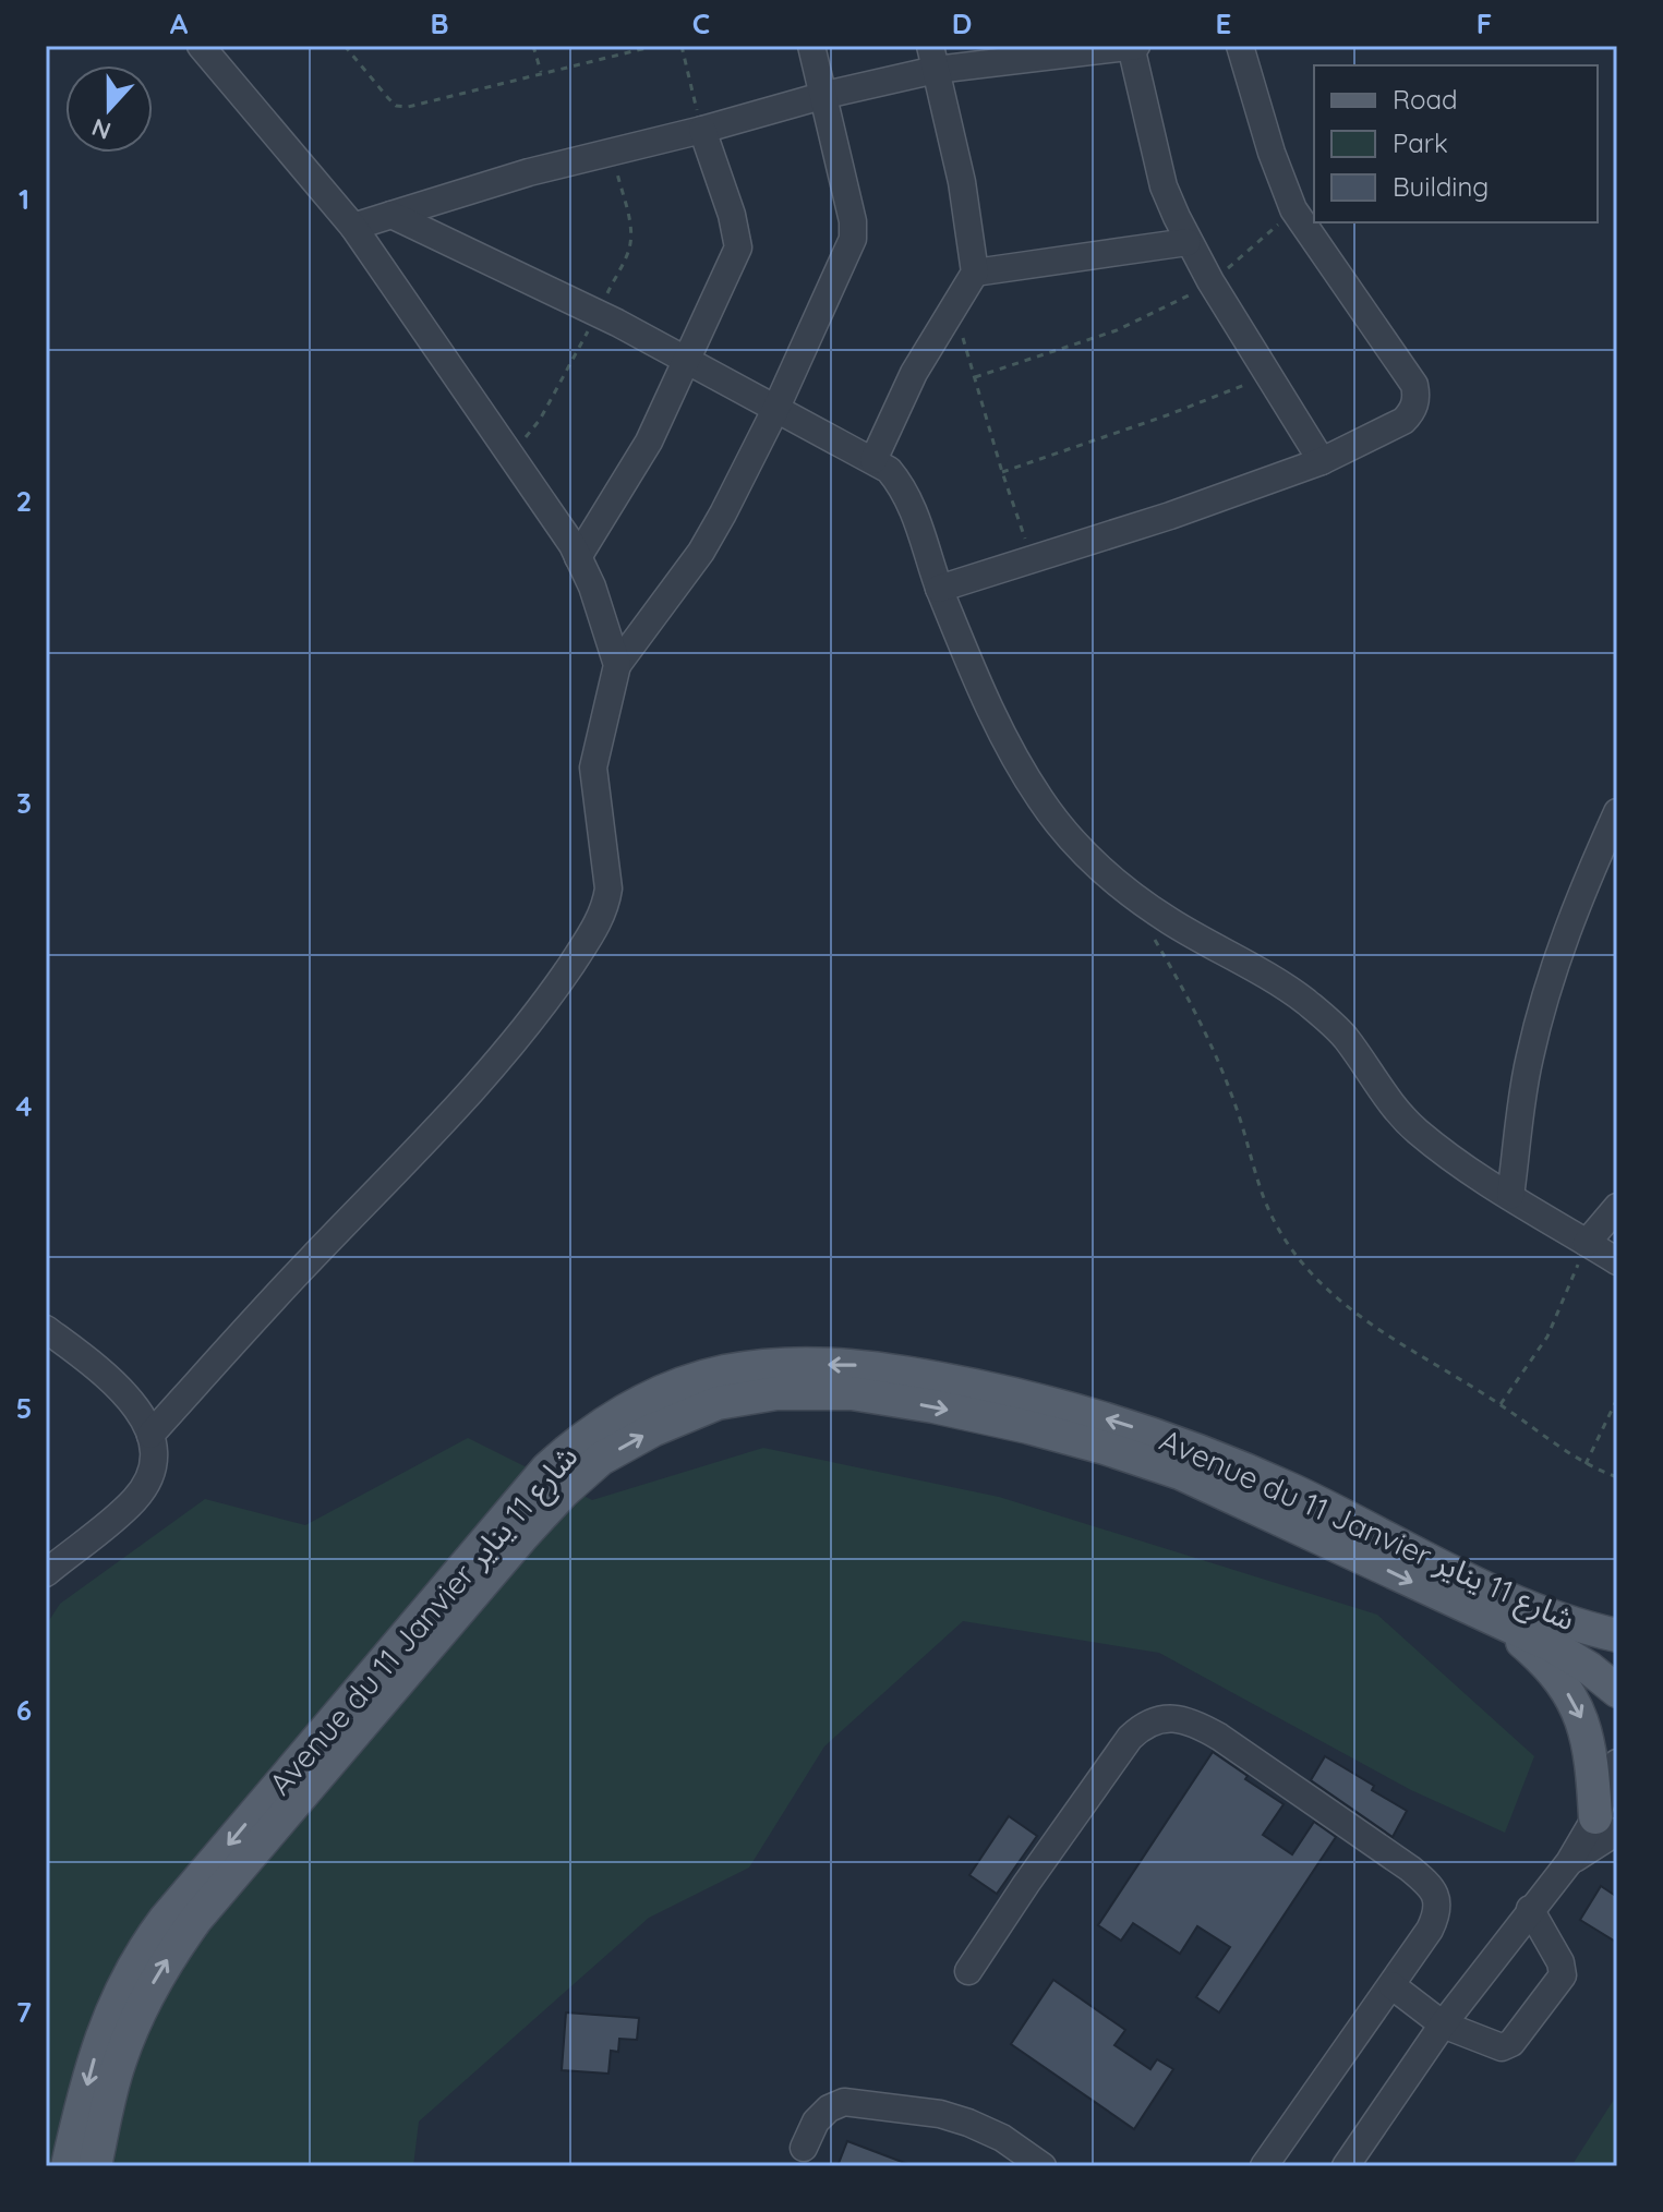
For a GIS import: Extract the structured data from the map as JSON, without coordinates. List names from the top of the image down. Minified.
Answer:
{"streets":{"main road":["Avenue du 11 Janvier شارع 11 يناير"]},"legend":["Road","Park","Building"],"north":"bottom","grid":{"columns":["A","B","C","D","E","F"],"rows":["1","2","3","4","5","6","7"]}}
